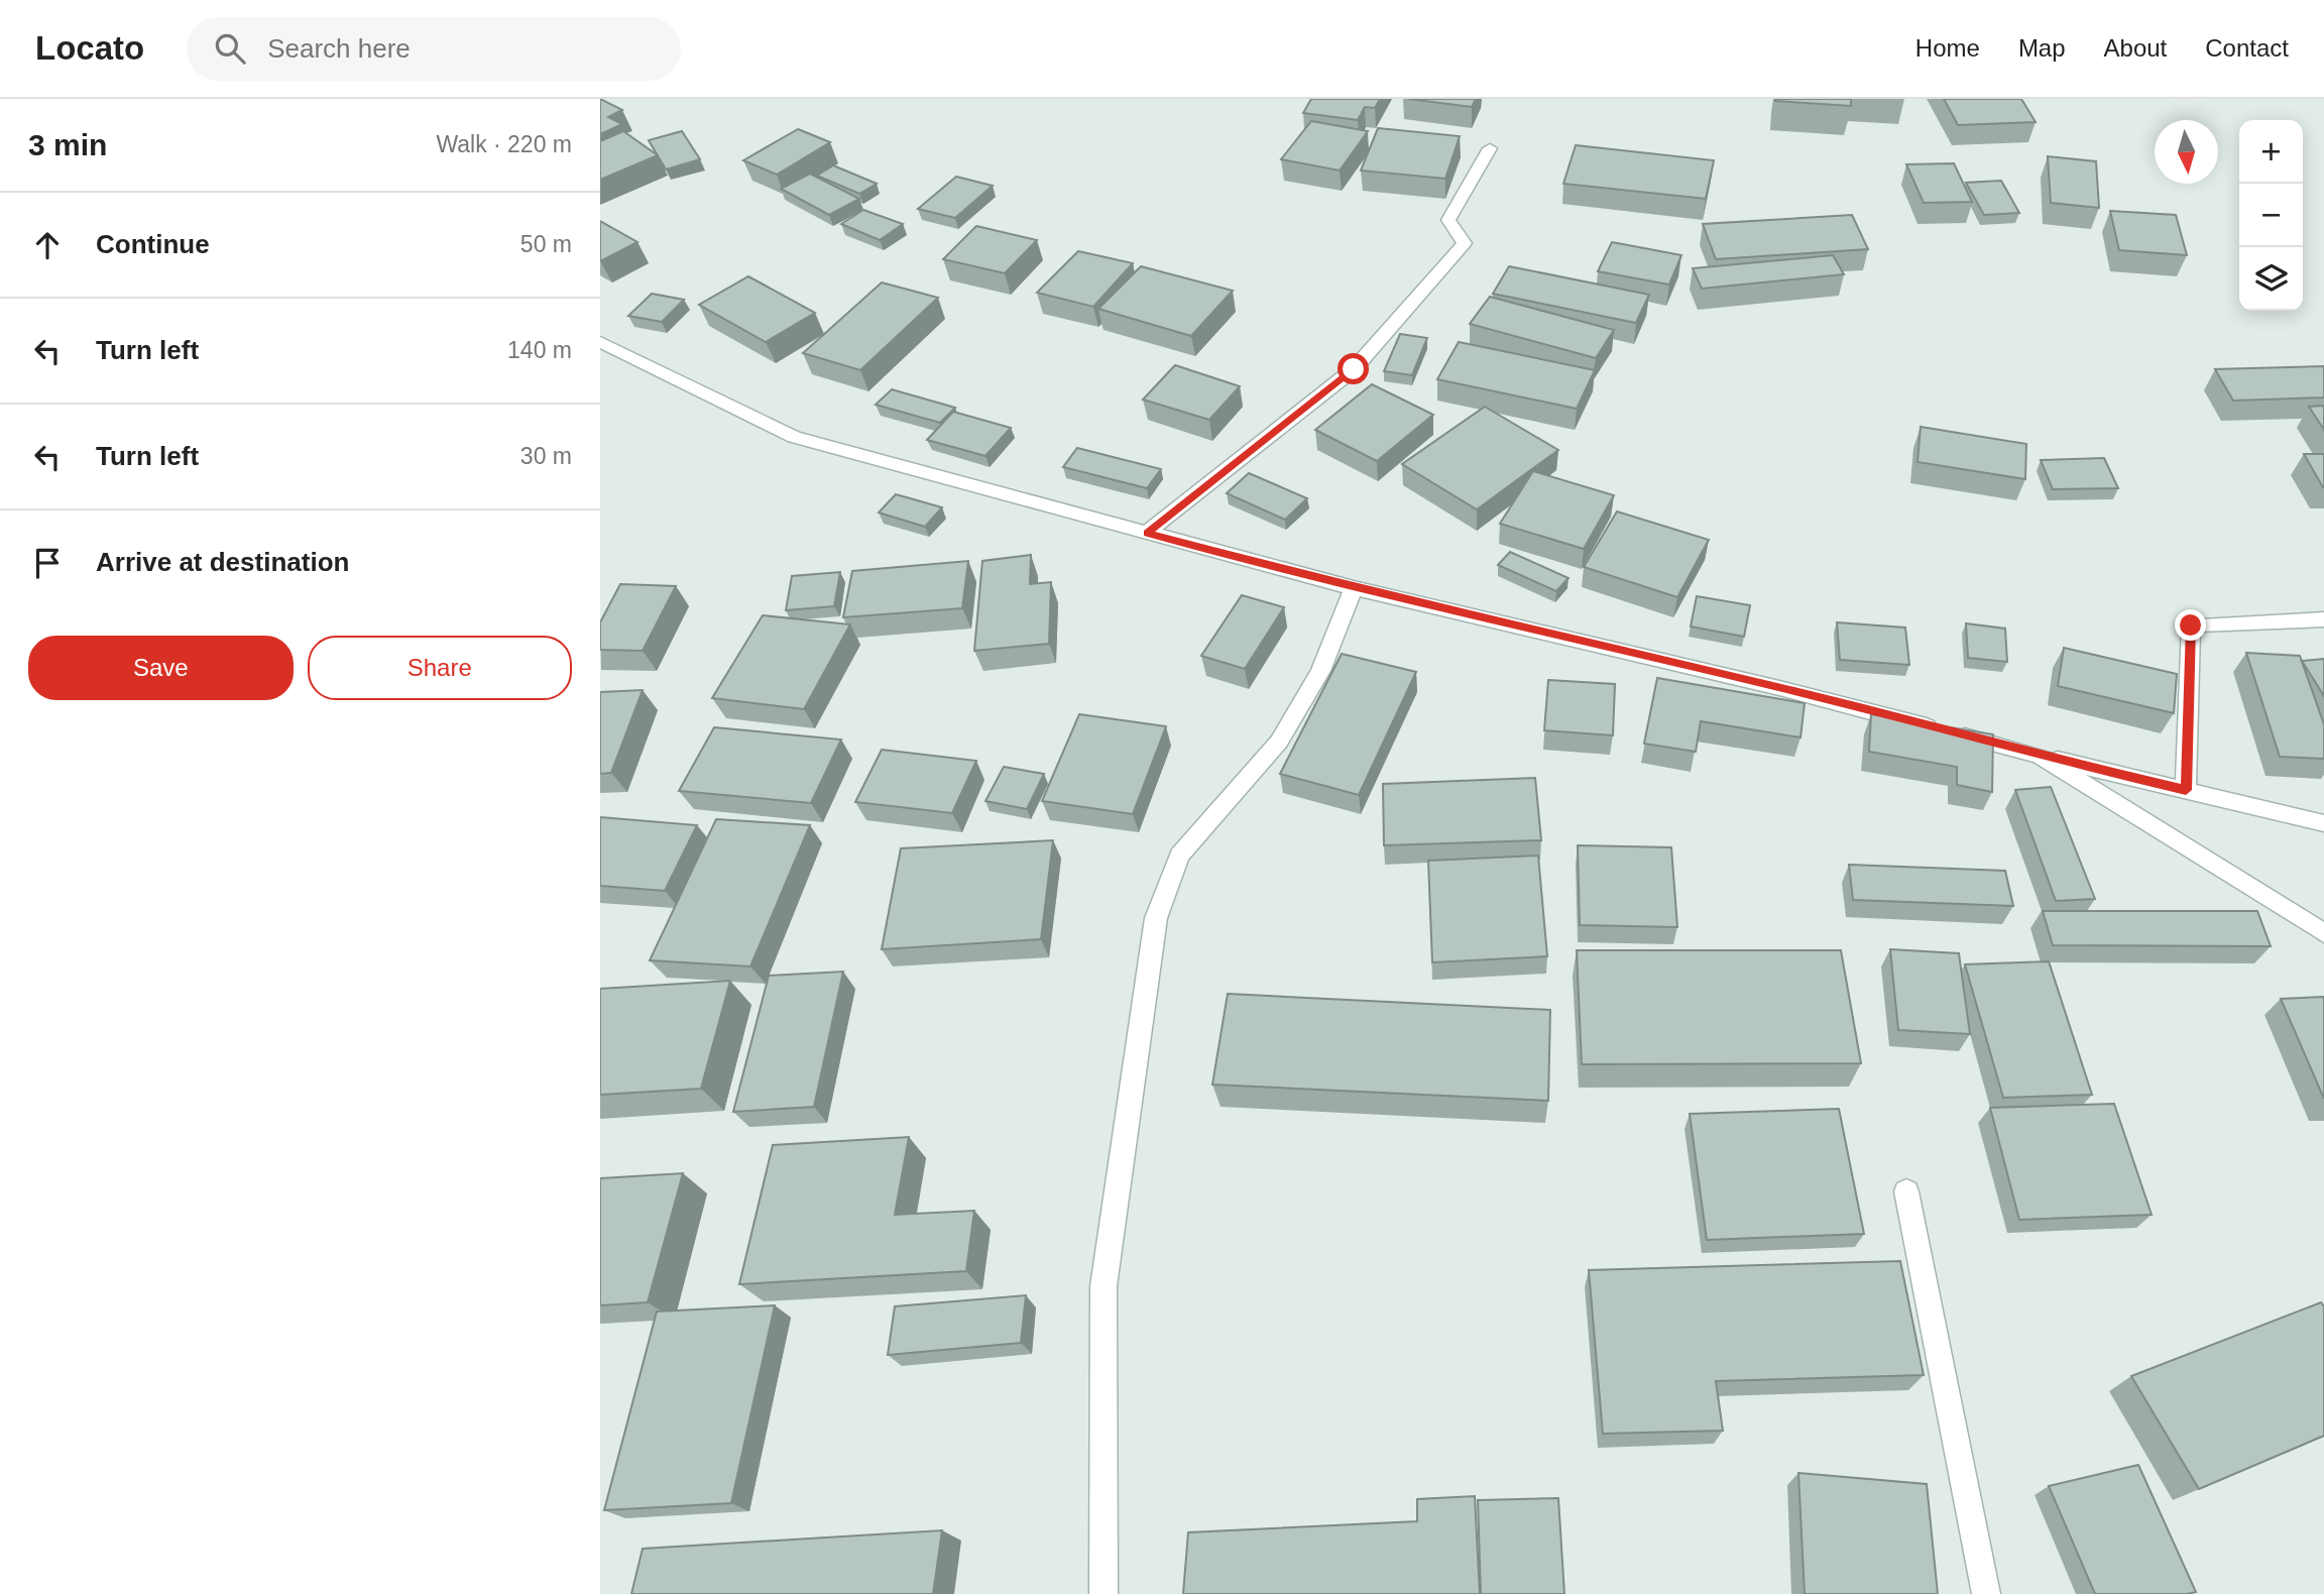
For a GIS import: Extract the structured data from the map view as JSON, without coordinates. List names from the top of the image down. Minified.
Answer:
{"north":"bottom","page":{"header":"Locato","search":"Search here","nav":["Home","Map","About","Contact"],"heading":["3 min","Walk · 220 m"],"map_buttons":["+","−"],"list":[["Continue","50 m"],["Turn left","140 m"],["Turn left","30 m"],"Arrive at destination"],"buttons":["Save","Share"]}}
